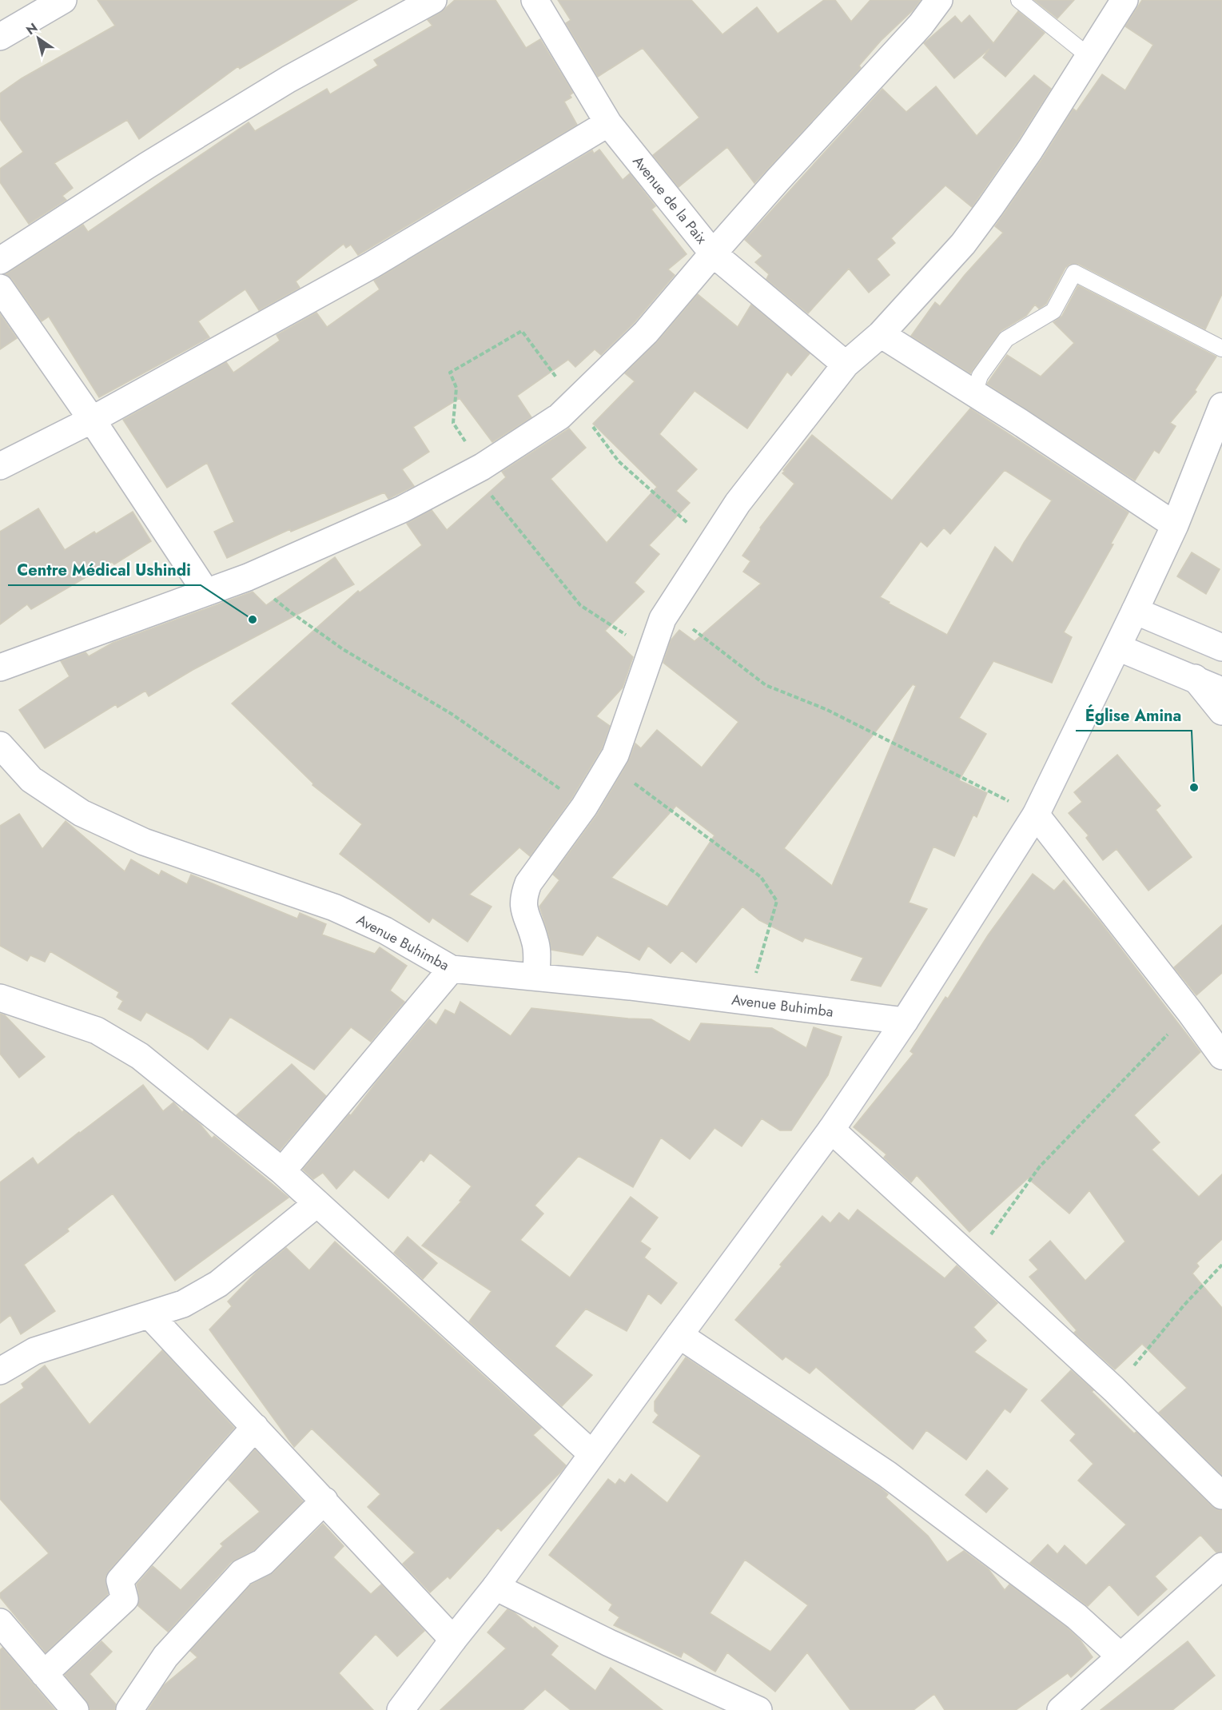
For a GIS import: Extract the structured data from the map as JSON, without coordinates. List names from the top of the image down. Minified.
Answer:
{"streets":{"street":["Avenue de la Paix","Avenue Buhimba"]},"places":["Centre Médical Ushindi","Église Amina"],"north":"top left"}
